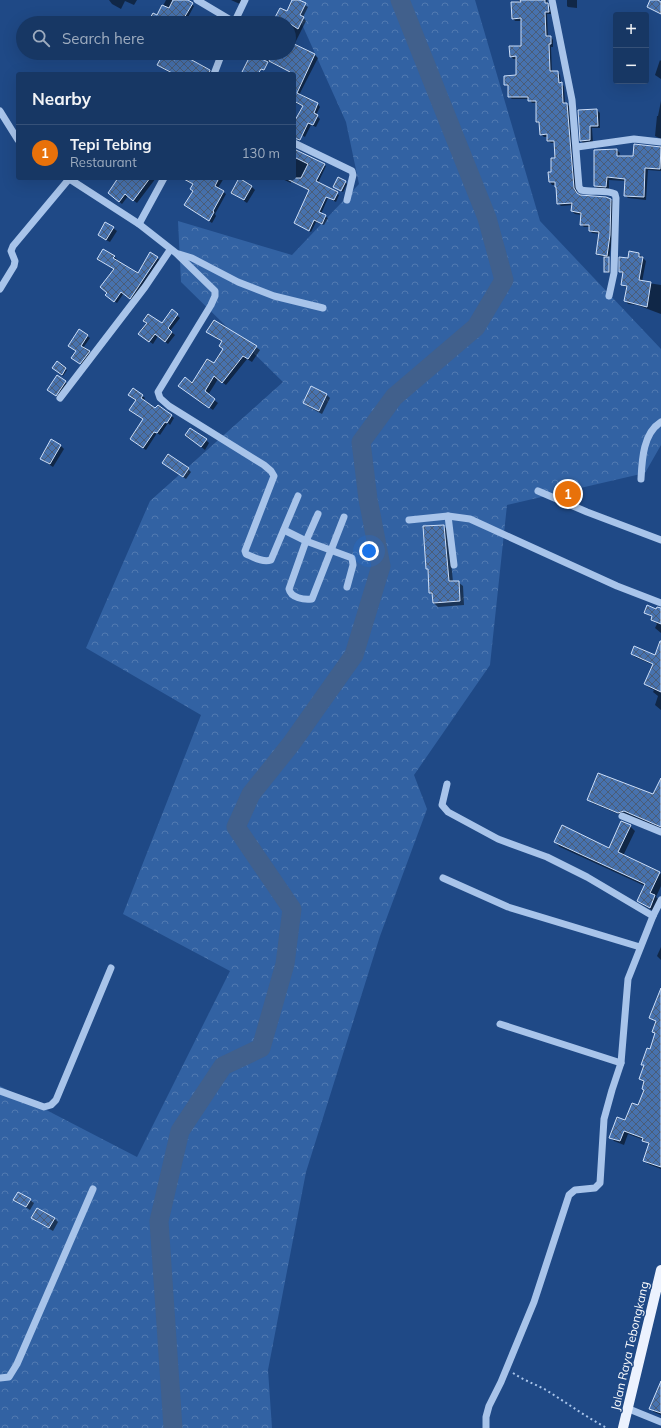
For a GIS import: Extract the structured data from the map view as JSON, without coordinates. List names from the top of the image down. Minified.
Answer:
{"streets":{"main road":["Jalan Raya Tebongkang"]},"page":{"map_buttons":["+","−"],"search":"Search here","heading":"Nearby","list":[{"mark":"1","name":"Tepi Tebing","note":"Restaurant","value":"130 m"}],"pins":"1"}}
